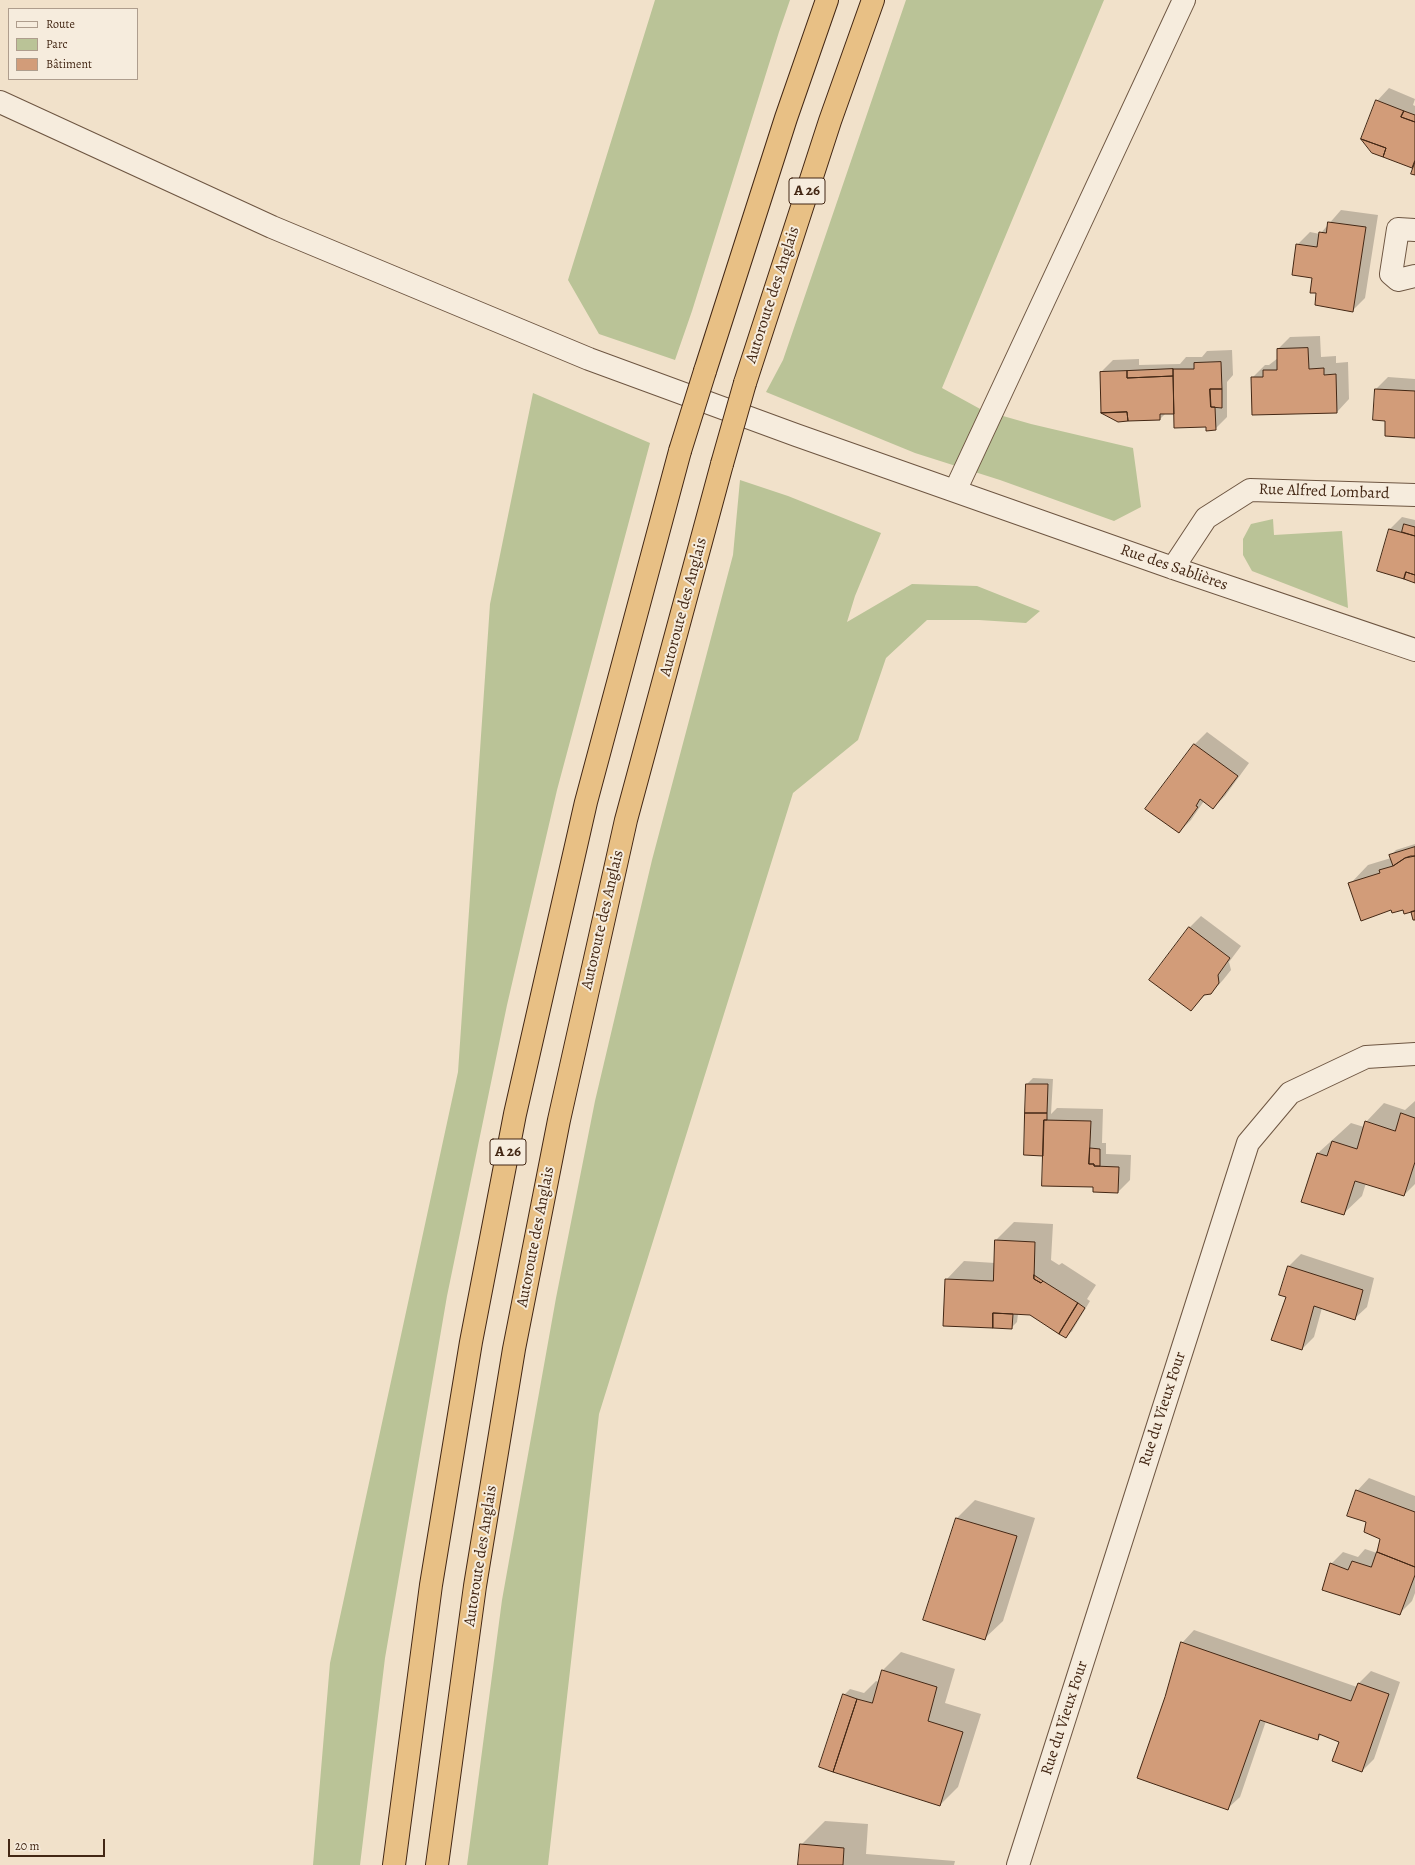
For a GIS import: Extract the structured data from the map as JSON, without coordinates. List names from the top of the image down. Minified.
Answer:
{"streets":{"highway":["A 26","Autoroute des Anglais"],"street":["Rue Alfred Lombard","Rue des Sablières","Rue du Vieux Four"]},"crossings":[["Rue Alfred Lombard","Rue des Sablières"]],"legend":["Route","Parc","Bâtiment"],"scale_bar":"20 m"}
